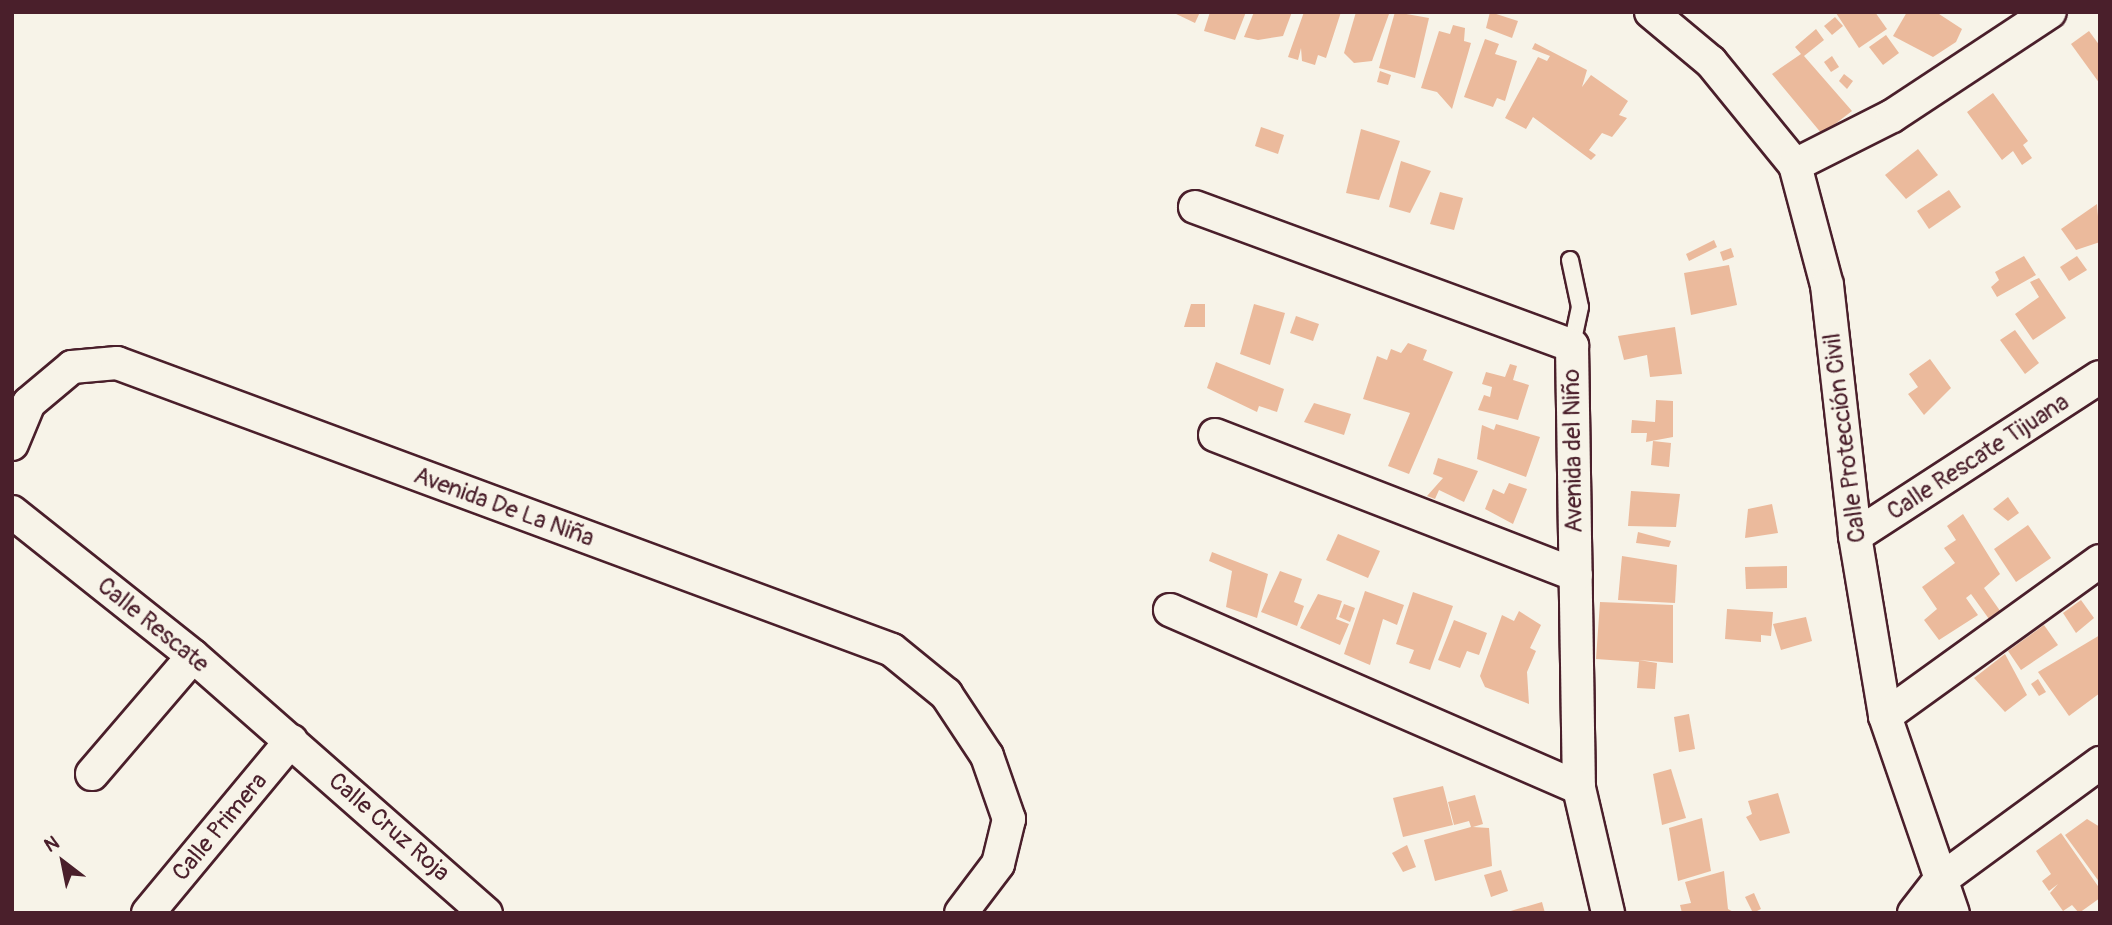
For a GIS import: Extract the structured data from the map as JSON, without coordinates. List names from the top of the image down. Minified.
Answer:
{"streets":{"street":["Calle Protección Civil","Avenida del Niño","Calle Rescate Tijuana","Avenida De La Niña","Calle Rescate","Calle Primera","Calle Cruz Roja"]},"crossings":[["Calle Protección Civil","Calle Rescate Tijuana"],["Calle Rescate","Calle Primera"],["Calle Rescate","Calle Cruz Roja"],["Calle Primera","Calle Cruz Roja"]],"north":"top left"}
